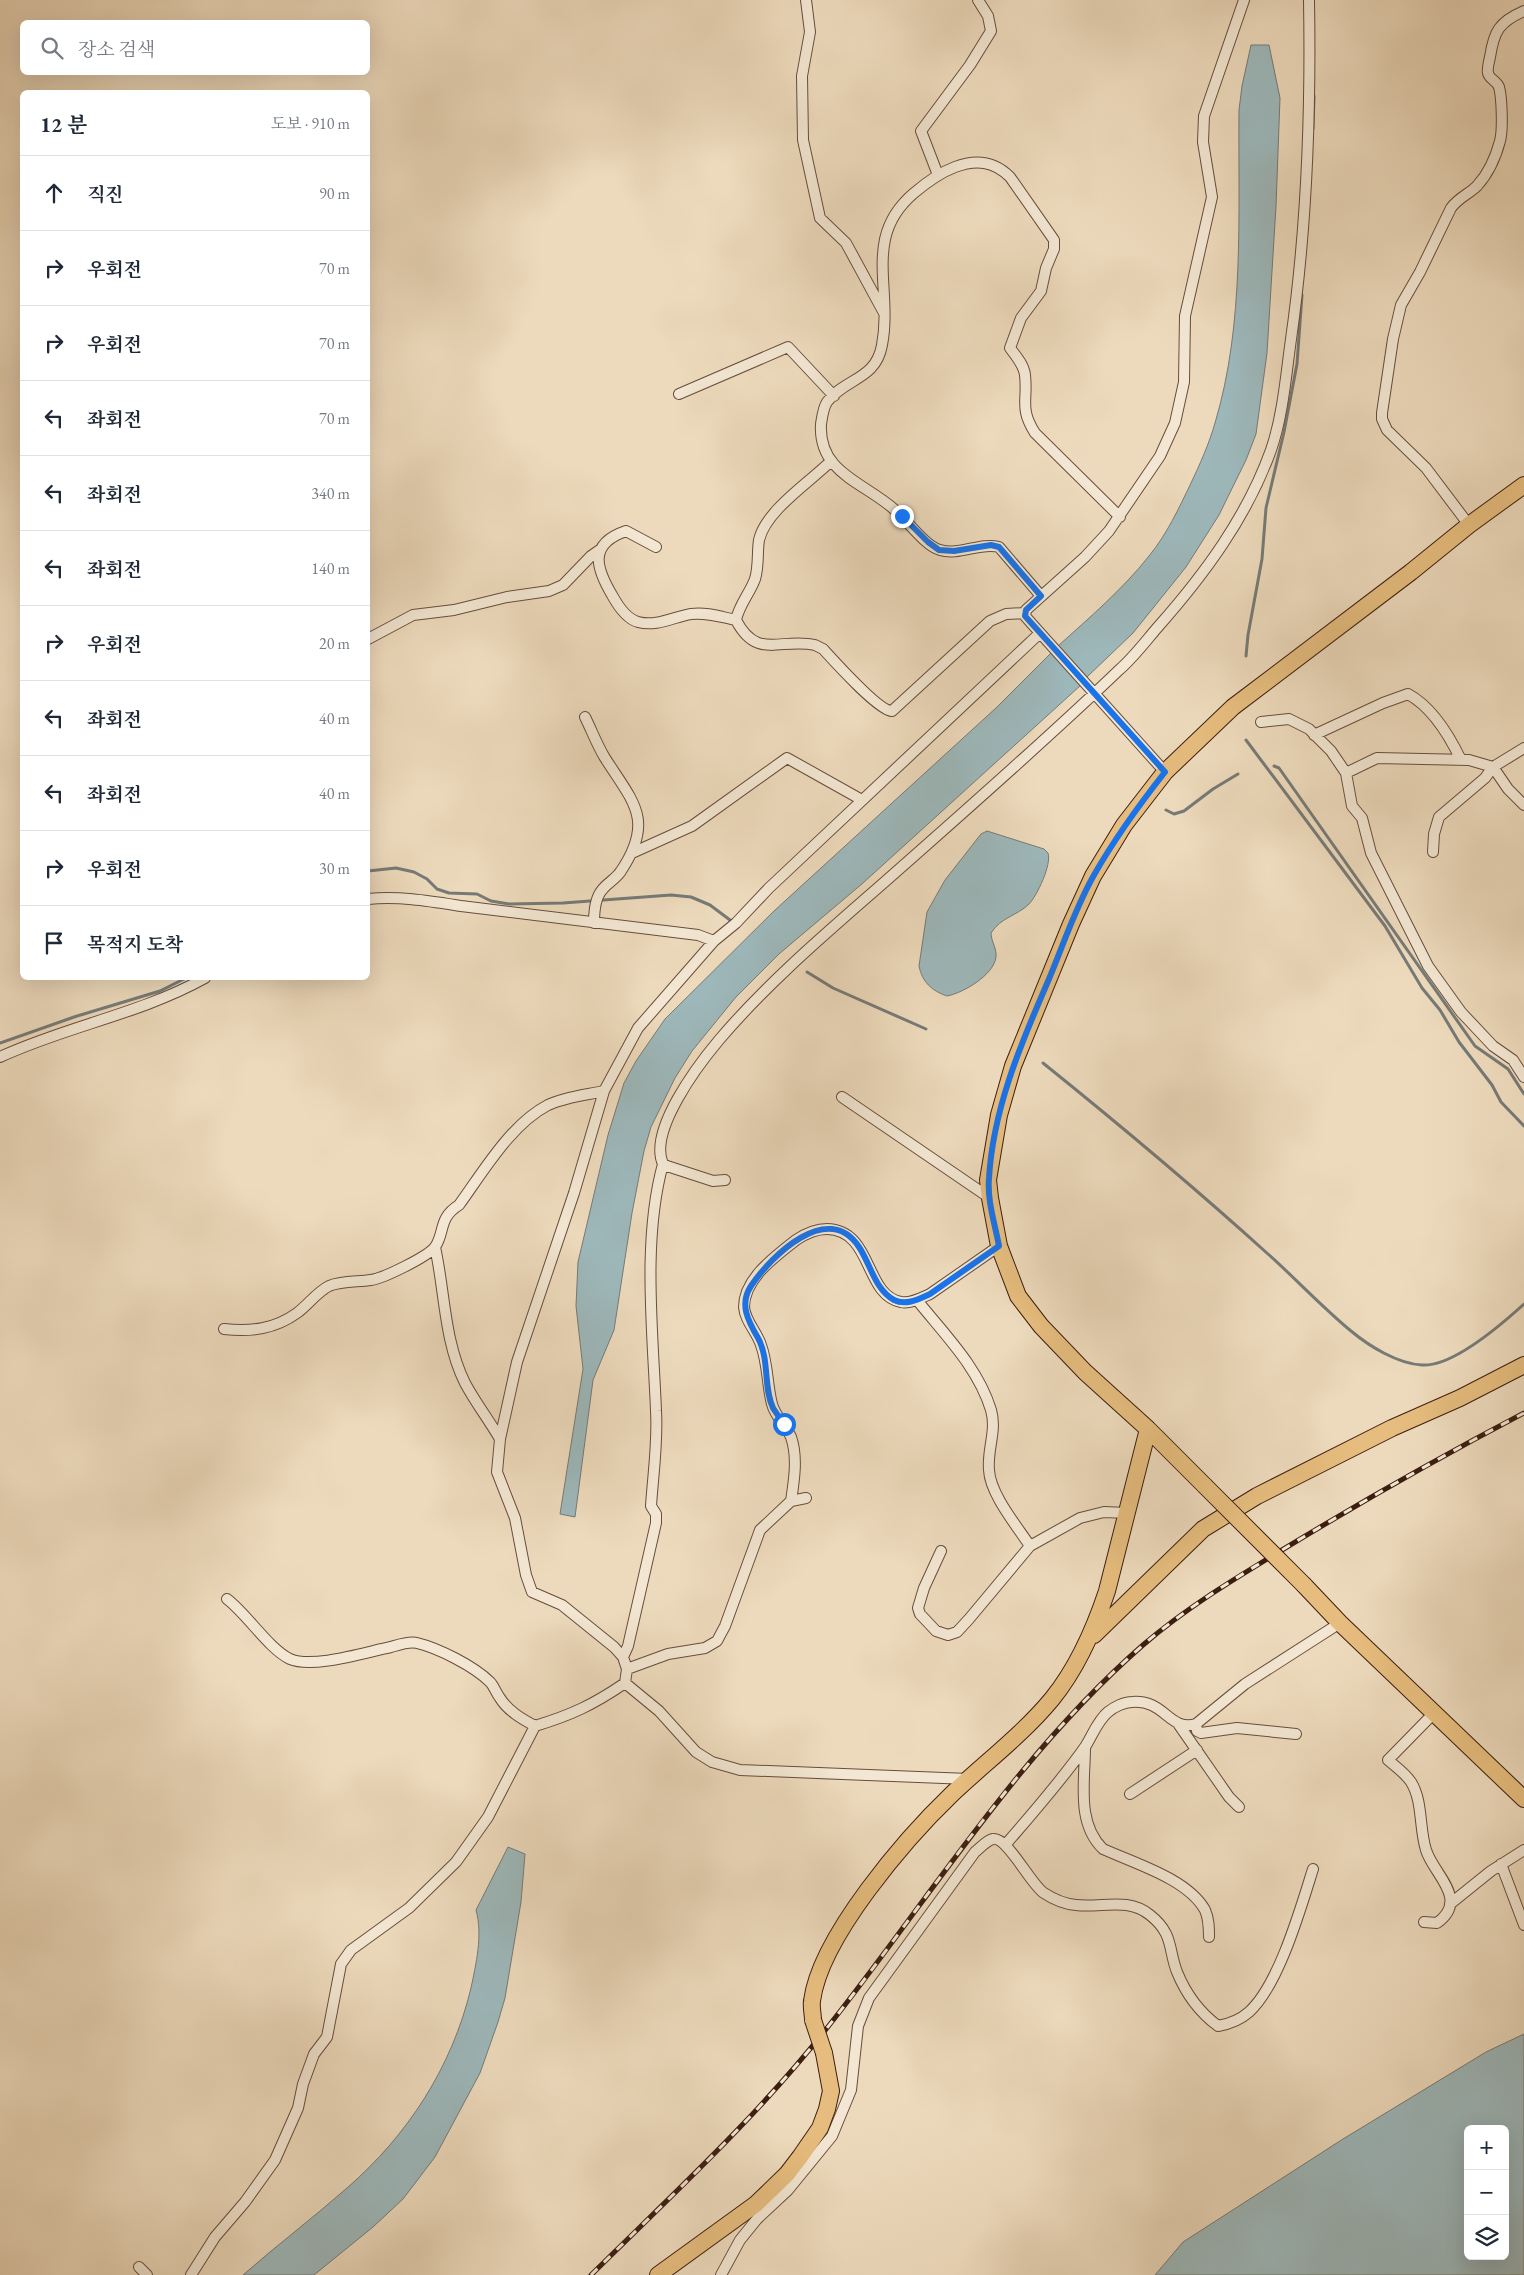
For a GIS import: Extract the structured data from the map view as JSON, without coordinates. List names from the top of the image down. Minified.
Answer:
{"page":{"search":"장소 검색","heading":["12 분","도보 · 910 m"],"list":[["직진","90 m"],["우회전","70 m"],["우회전","70 m"],["좌회전","70 m"],["좌회전","340 m"],["좌회전","140 m"],["우회전","20 m"],["좌회전","40 m"],["좌회전","40 m"],["우회전","30 m"],"목적지 도착"],"map_buttons":["+","−"]}}
